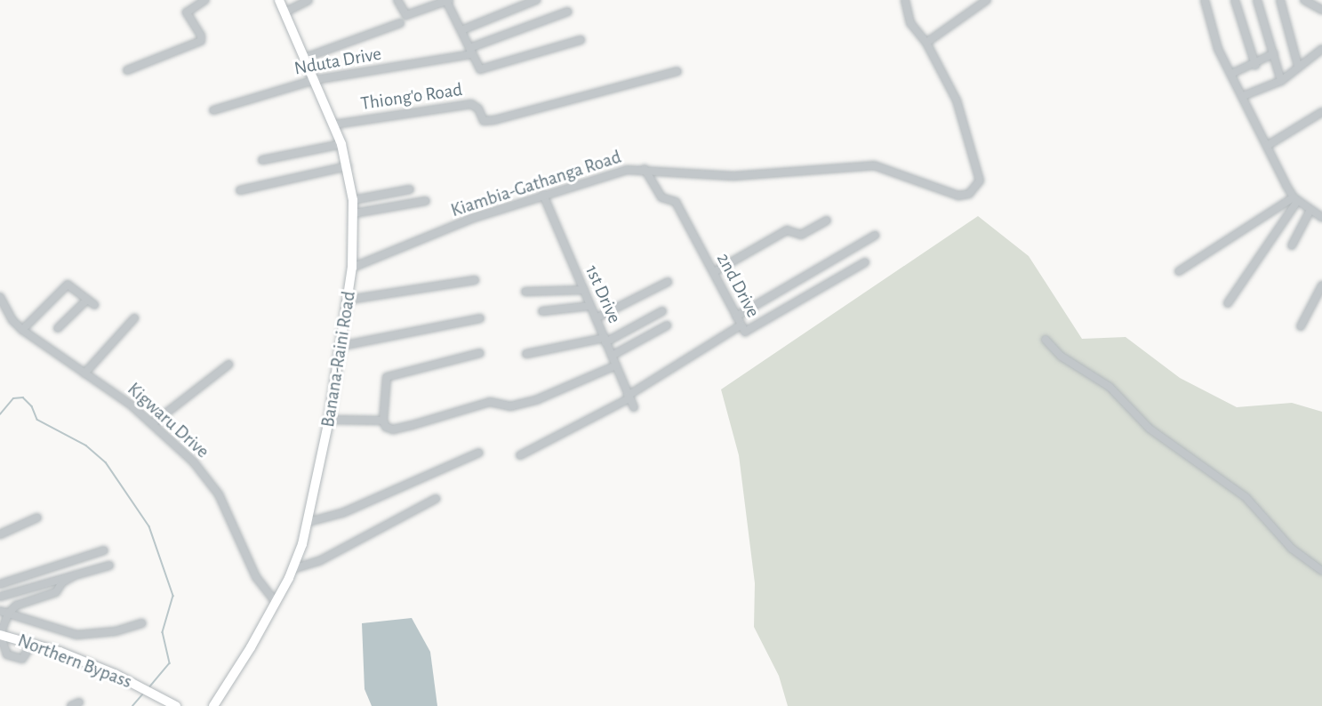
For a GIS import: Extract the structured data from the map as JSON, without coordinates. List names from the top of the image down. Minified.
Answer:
{"streets":{"main road":["Banana-Raini Road","Northern Bypass"],"street":["Nduta Drive","Thiong'o Road","Kiambia-Gathanga Road","2nd Drive","1st Drive","Kigwaru Drive"]},"crossings":[["Nduta Drive","Banana-Raini Road"],["Thiong'o Road","Banana-Raini Road"],["Kiambia-Gathanga Road","2nd Drive"],["Kiambia-Gathanga Road","1st Drive"],["Kiambia-Gathanga Road","Banana-Raini Road"],["Banana-Raini Road","Kigwaru Drive"]]}
